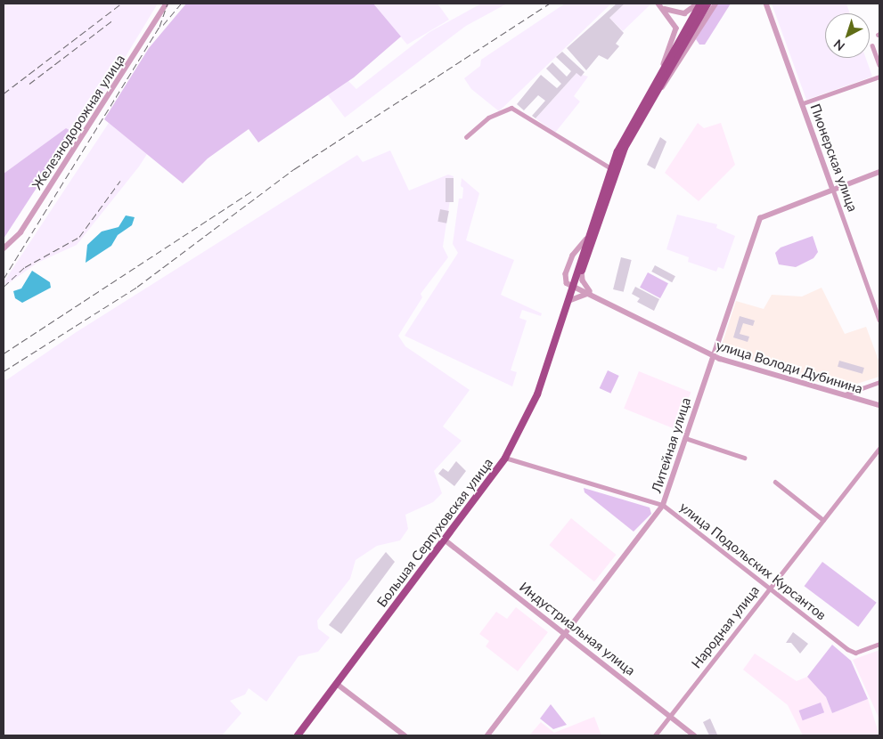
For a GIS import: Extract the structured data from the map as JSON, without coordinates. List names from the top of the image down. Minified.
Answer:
{"streets":{"main road":["Большая Серпуховская улица"],"street":["Железнодорожная улица","Пионерская улица","улица Володи Дубинина","Литейная улица","улица Подольских Курсантов","Народная улица","Индустриальная улица"]},"crossings":[["Пионерская улица","Литейная улица"],["улица Володи Дубинина","Литейная улица"],["улица Володи Дубинина","Большая Серпуховская улица"],["Литейная улица","улица Подольских Курсантов"],["Литейная улица","Индустриальная улица"],["Большая Серпуховская улица","улица Подольских Курсантов"],["Большая Серпуховская улица","Индустриальная улица"],["улица Подольских Курсантов","Народная улица"],["Народная улица","Индустриальная улица"]],"north":"bottom left"}
